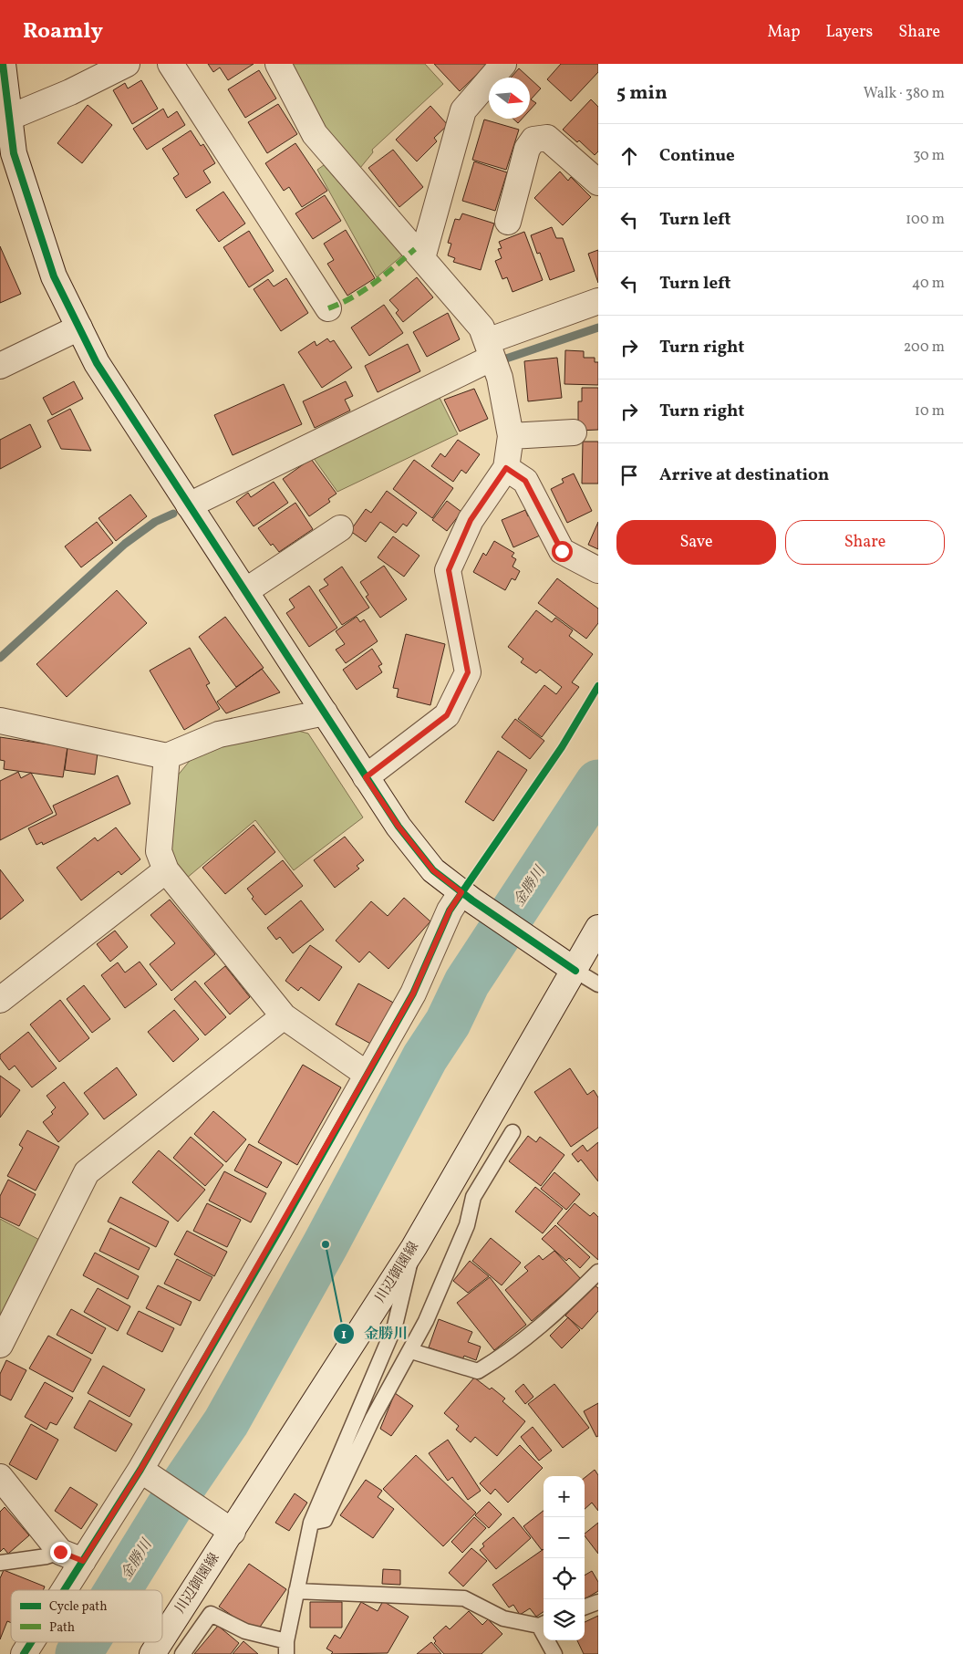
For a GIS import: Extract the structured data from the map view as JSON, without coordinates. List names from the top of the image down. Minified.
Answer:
{"streets":{"street":["川辺御園線"]},"water":["金勝川"],"places":["金勝川"],"legend":["Cycle path","Path"],"north":"right","page":{"header":"Roamly","nav":["Map","Layers","Share"],"heading":["5 min","Walk · 380 m"],"list":[["Continue","30 m"],["Turn left","100 m"],["Turn left","40 m"],["Turn right","200 m"],["Turn right","10 m"],"Arrive at destination"],"buttons":["Save","Share"],"map_buttons":["+","−"]}}
